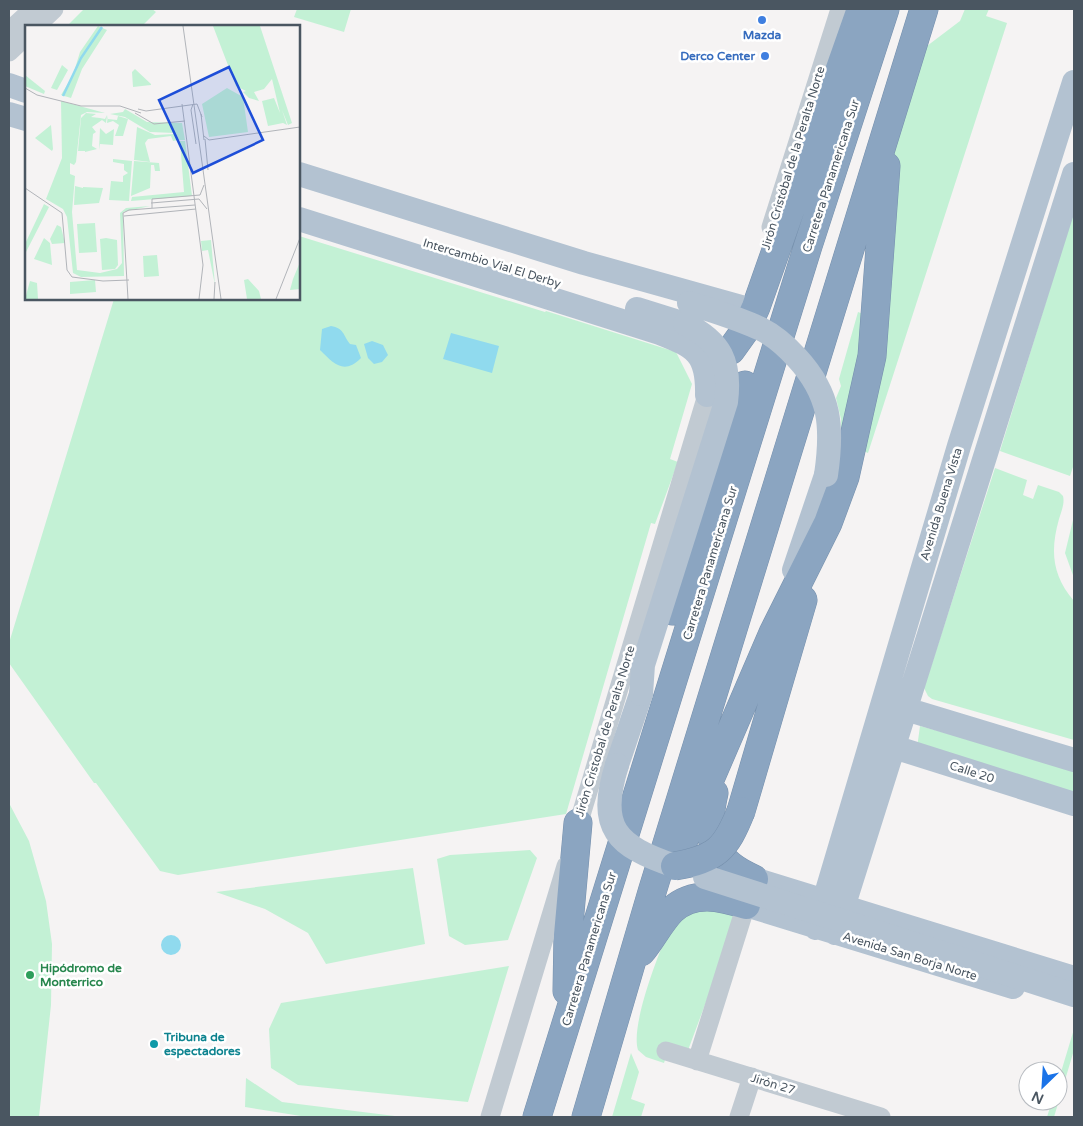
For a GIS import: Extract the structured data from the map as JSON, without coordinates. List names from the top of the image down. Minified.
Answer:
{"streets":{"highway":["Carretera Panamericana Sur"],"main road":["Intercambio Vial El Derby","Avenida Buena Vista","Calle 20","Avenida San Borja Norte"],"street":["Jirón Cristóbal de la Peralta Norte","Jirón Cristobal de Peralta Norte","Jirón 27"]},"crossings":[["Jirón Cristóbal de la Peralta Norte","Jirón Cristobal de Peralta Norte"],["Avenida Buena Vista","Calle 20"],["Avenida Buena Vista","Avenida San Borja Norte"]],"places":["Mazda","Derco Center","Hipódromo de Monterrico","Tribuna de espectadores"],"north":"bottom left"}
